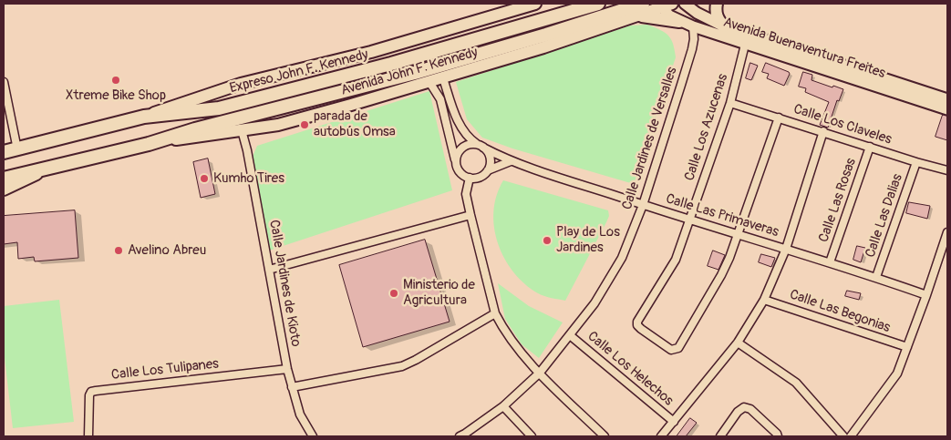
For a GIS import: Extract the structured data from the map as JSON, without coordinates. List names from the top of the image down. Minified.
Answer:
{"streets":{"highway":["Expreso John F. Kennedy"],"main road":["Avenida Buenaventura Freites","Avenida John F. Kennedy"],"street":["Calle Los Claveles","Calle Los Azucenas","Calle Jardines de Versalles","Calle Las Rosas","Calle Las Primaveras","Calle Las Dalias","Calle Jardines de Kioto","Calle Las Begonias","Calle Los Helechos","Calle Los Tulipanes"]},"crossings":[["Avenida Buenaventura Freites","Avenida John F. Kennedy"],["Avenida Buenaventura Freites","Calle Los Azucenas"],["Avenida Buenaventura Freites","Calle Jardines de Versalles"],["Avenida John F. Kennedy","Calle Las Primaveras"],["Avenida John F. Kennedy","Calle Jardines de Kioto"],["Calle Los Claveles","Calle Los Azucenas"],["Calle Los Claveles","Calle Las Rosas"],["Calle Los Claveles","Calle Las Dalias"],["Calle Los Azucenas","Calle Las Primaveras"],["Calle Jardines de Versalles","Calle Las Primaveras"],["Calle Jardines de Versalles","Calle Los Helechos"],["Calle Las Rosas","Calle Las Primaveras"],["Calle Las Primaveras","Calle Las Dalias"],["Calle Jardines de Kioto","Calle Los Tulipanes"]],"places":["Xtreme Bike Shop","parada de autobús Omsa","Kumho Tires","Play de Los Jardines","Avelino Abreu","Ministerio de Agricultura"]}
